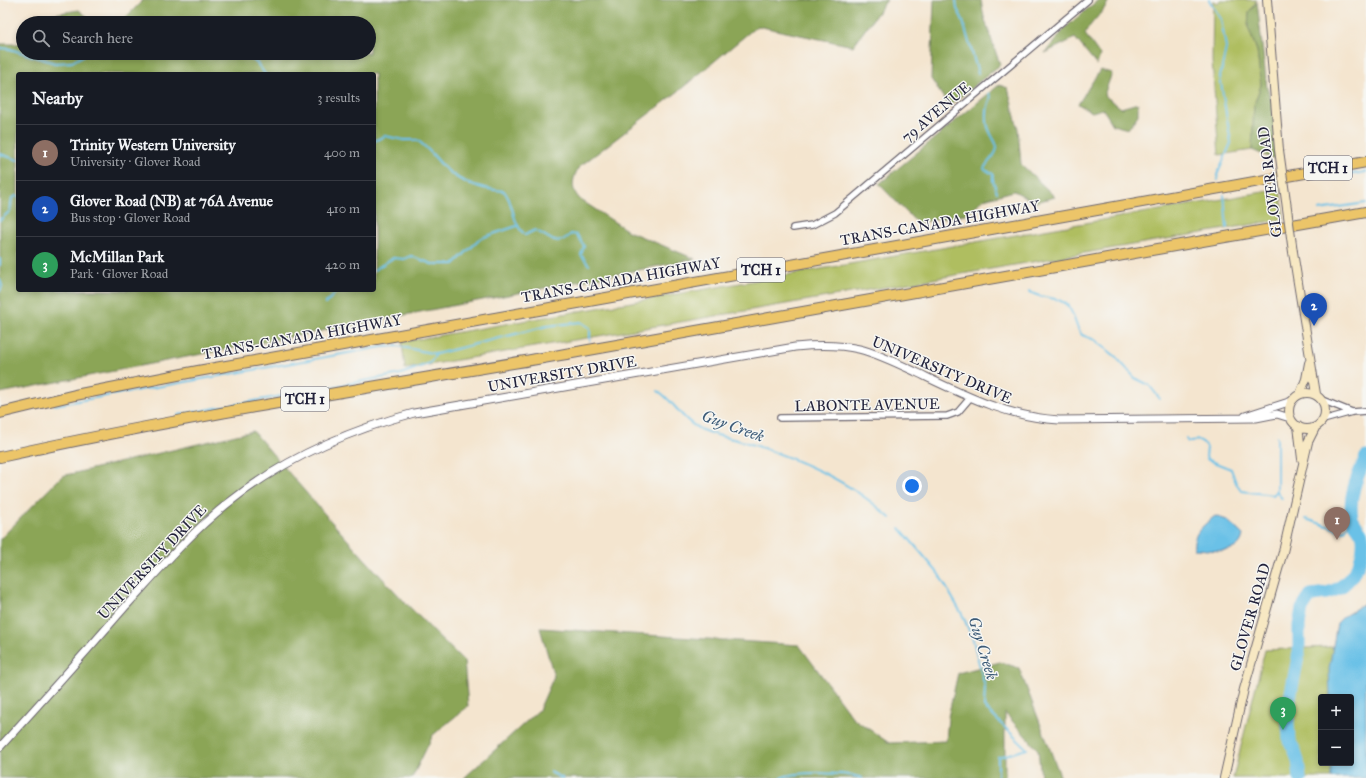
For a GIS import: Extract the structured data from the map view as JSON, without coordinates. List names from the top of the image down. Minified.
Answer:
{"streets":{"highway":["TCH 1","TRANS-CANADA HIGHWAY"],"main road":["GLOVER ROAD"],"street":["79 AVENUE","UNIVERSITY DRIVE","LABONTE AVENUE"]},"crossings":[["GLOVER ROAD","UNIVERSITY DRIVE"],["UNIVERSITY DRIVE","LABONTE AVENUE"]],"water":["Guy Creek"],"page":{"search":"Search here","heading":["Nearby","3 results"],"list":[{"mark":"1","name":"Trinity Western University","note":"University · Glover Road","value":"400 m"},{"mark":"2","name":"Glover Road (NB) at 76A Avenue","note":"Bus stop · Glover Road","value":"410 m"},{"mark":"3","name":"McMillan Park","note":"Park · Glover Road","value":"420 m"}],"pins":["2","1","3"],"map_buttons":["+","−"]}}
